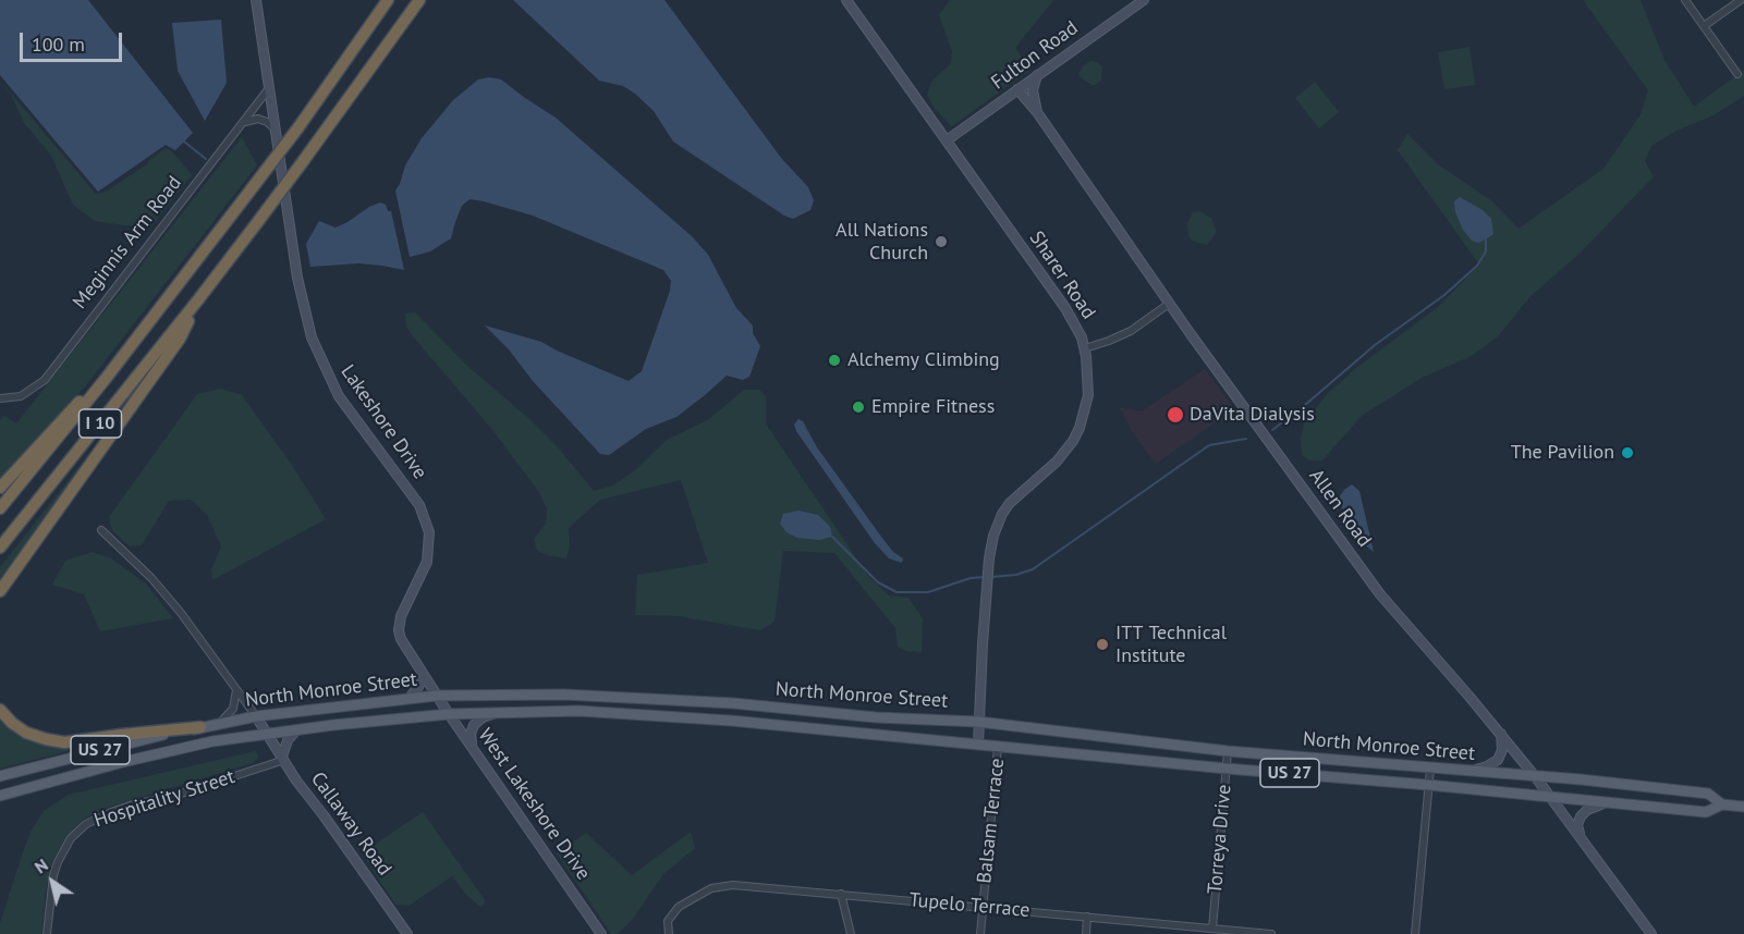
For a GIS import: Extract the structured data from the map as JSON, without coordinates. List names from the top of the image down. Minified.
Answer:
{"streets":{"highway":["I 10"],"main road":["North Monroe Street","US 27"],"street":["Fulton Road","Meginnis Arm Road","Sharer Road","Lakeshore Drive","Allen Road","Hospitality Street","West Lakeshore Drive","Balsam Terrace","Callaway Road","Torreya Drive","Tupelo Terrace"]},"crossings":[["Fulton Road","Sharer Road"],["Fulton Road","Allen Road"],["Meginnis Arm Road","Lakeshore Drive"],["Sharer Road","North Monroe Street"],["Lakeshore Drive","North Monroe Street"],["Lakeshore Drive","West Lakeshore Drive"],["Allen Road","North Monroe Street"],["North Monroe Street","West Lakeshore Drive"],["North Monroe Street","Balsam Terrace"],["North Monroe Street","Callaway Road"],["North Monroe Street","Torreya Drive"],["Hospitality Street","Callaway Road"],["Balsam Terrace","Tupelo Terrace"],["Torreya Drive","Tupelo Terrace"]],"places":["All Nations Church","Alchemy Climbing","Empire Fitness","DaVita Dialysis","The Pavilion","ITT Technical Institute"],"scale_bar":"100 m","north":"top left"}
